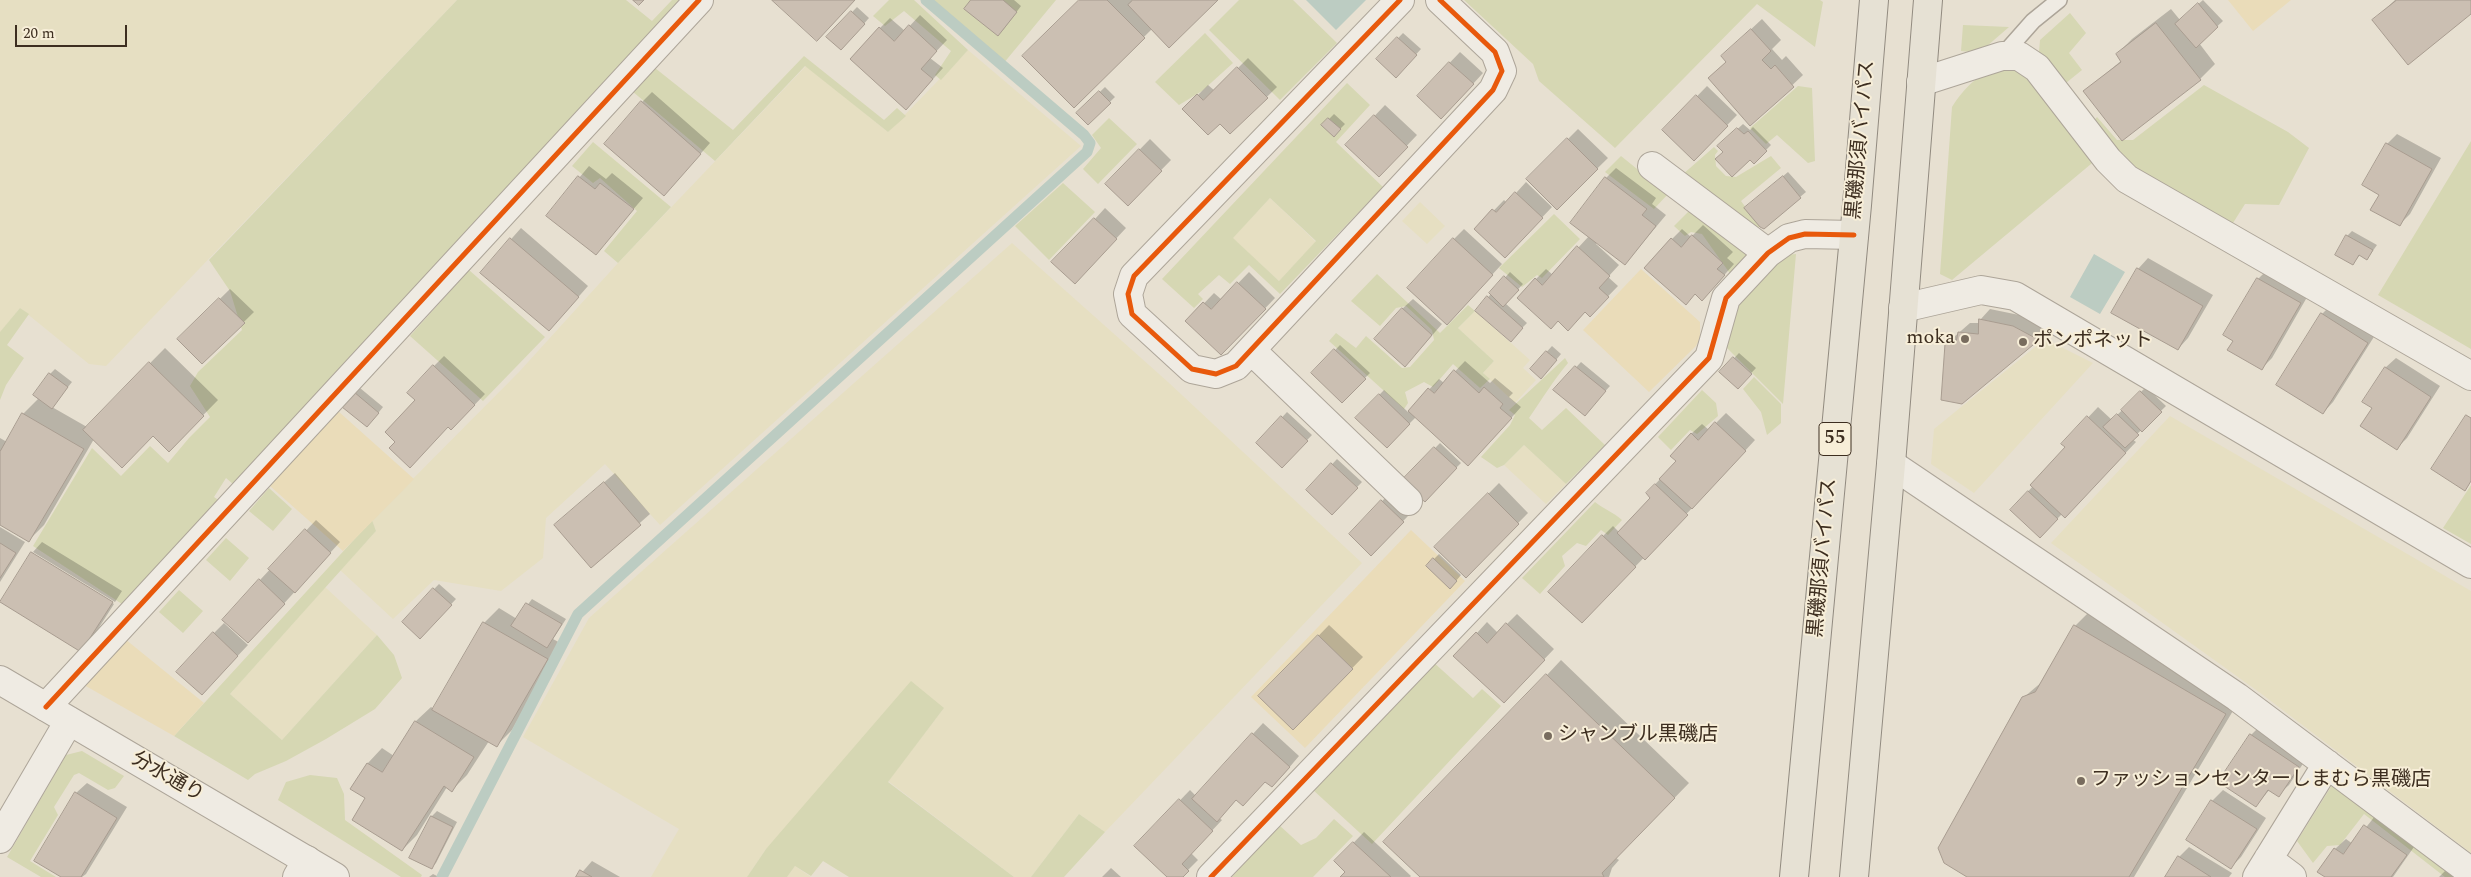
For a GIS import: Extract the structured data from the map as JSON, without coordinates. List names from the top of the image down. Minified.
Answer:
{"streets":{"main road":["黒磯那須バイパス","55"],"street":["分水通り"]},"places":["moka","ポンポネット","シャンブル黒磯店","ファッションセンターしまむら黒磯店"],"scale_bar":"20 m"}
